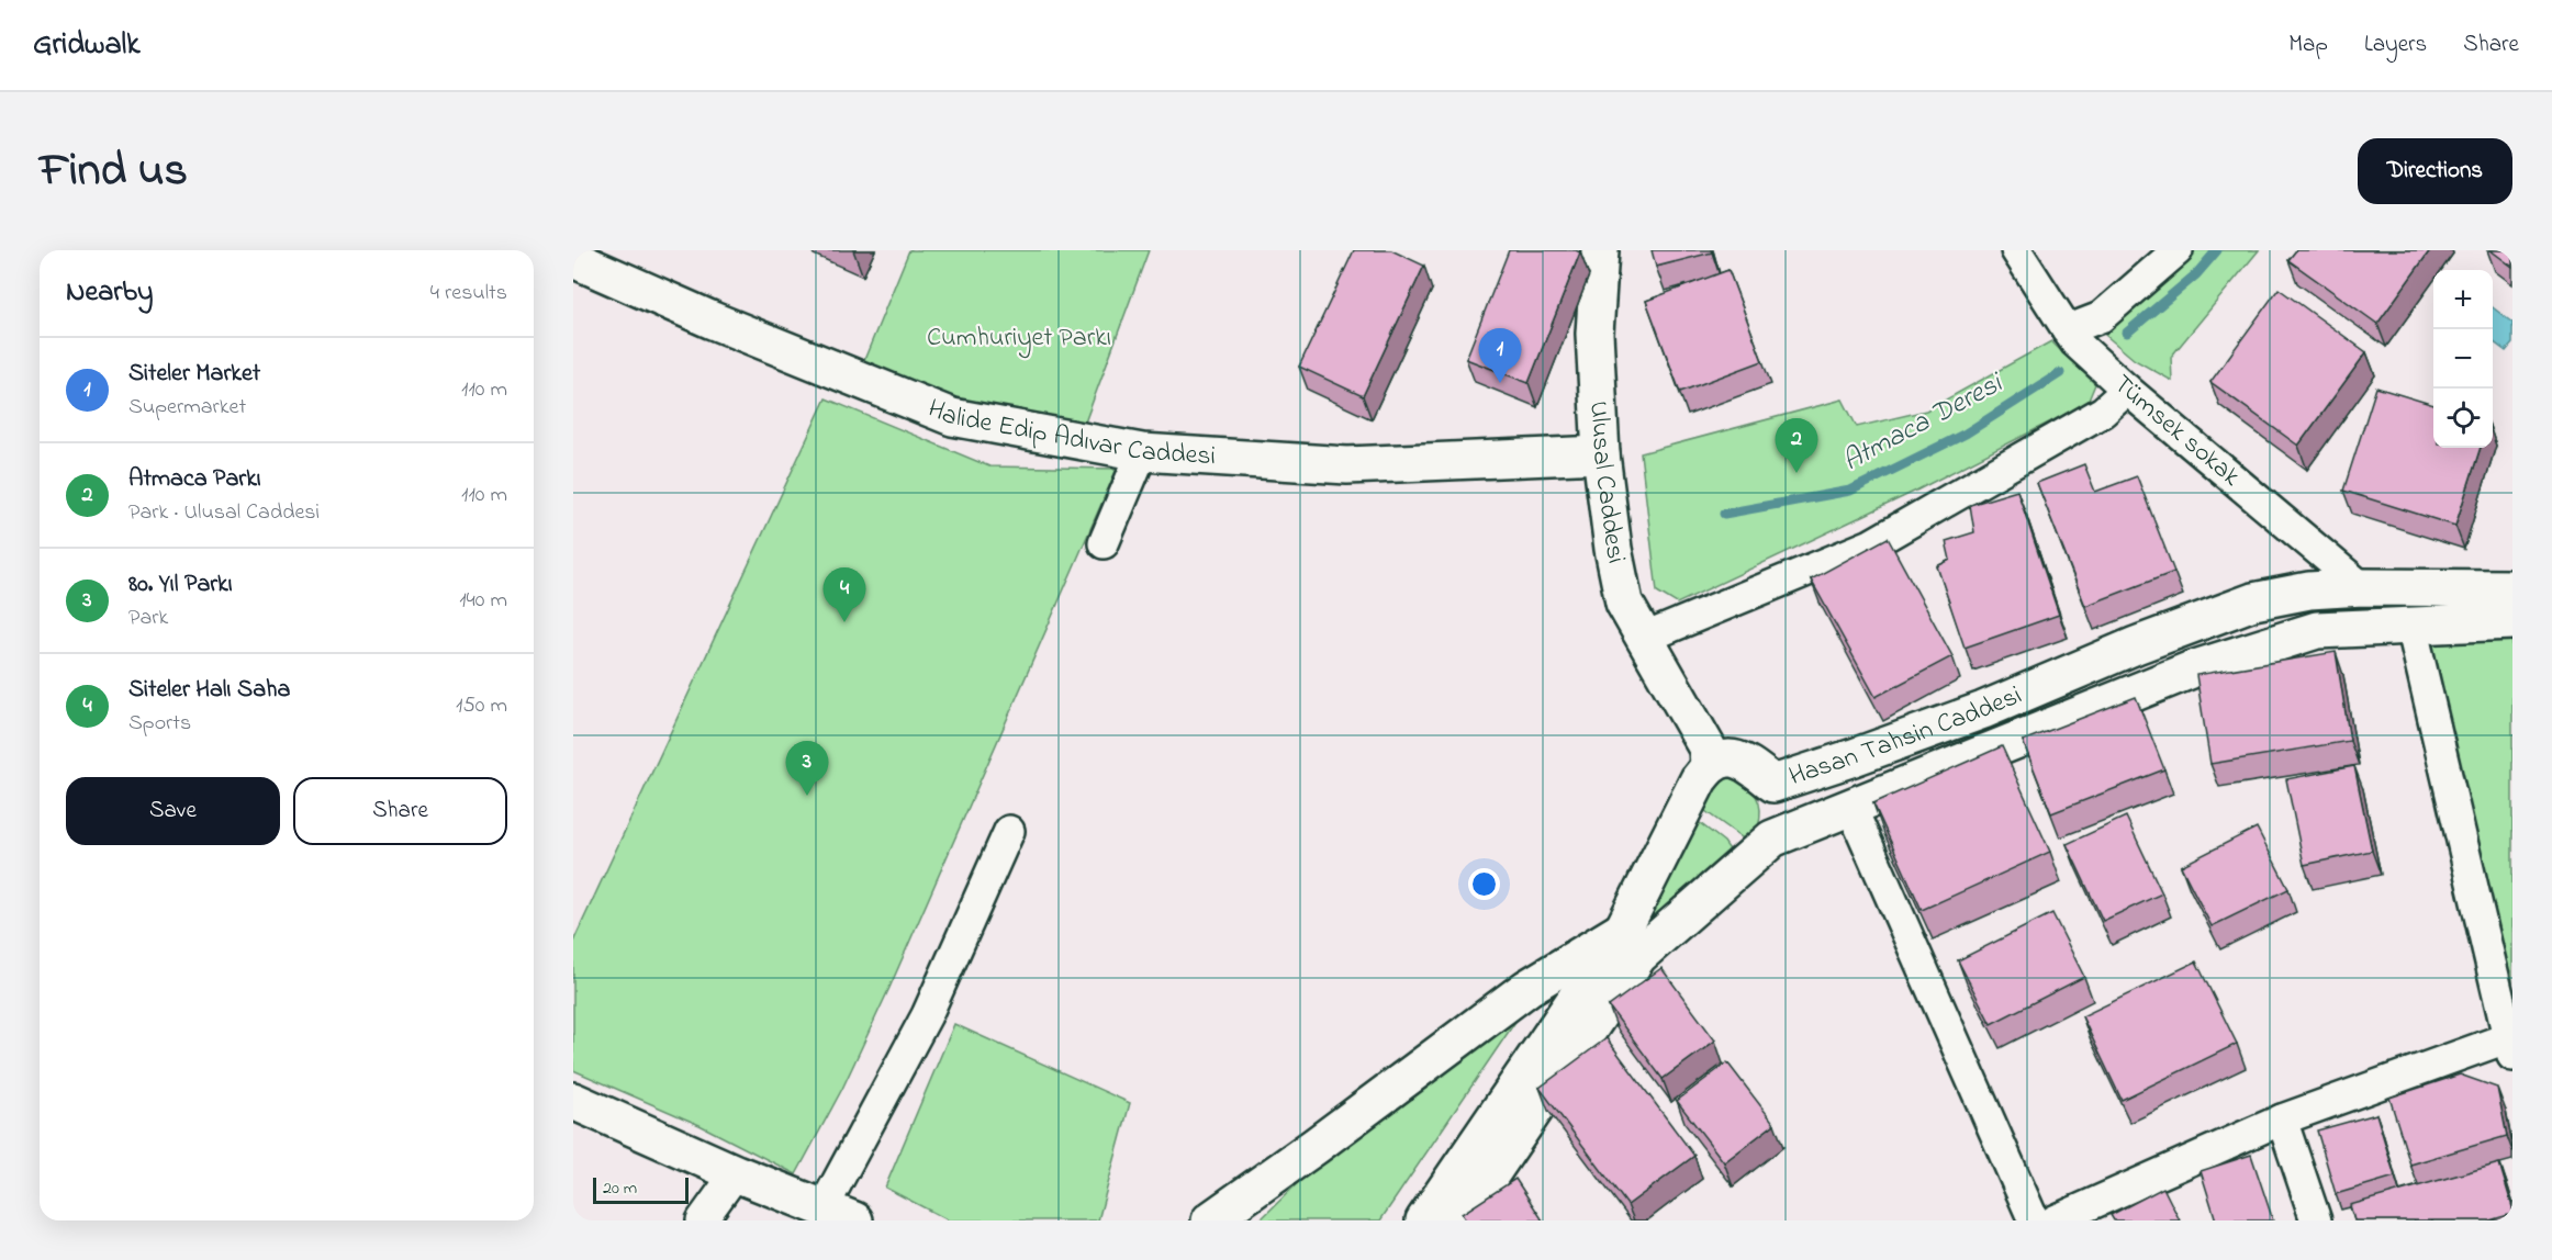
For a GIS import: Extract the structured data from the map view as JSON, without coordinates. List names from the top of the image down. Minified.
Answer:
{"streets":{"main road":["Halide Edip Adıvar Caddesi","Ulusal Caddesi","Hasan Tahsin Caddesi"],"street":["Tümsek sokak"]},"crossings":[["Tümsek sokak","Hasan Tahsin Caddesi"],["Halide Edip Adıvar Caddesi","Ulusal Caddesi"],["Ulusal Caddesi","Hasan Tahsin Caddesi"]],"water":["Atmaca Deresi"],"parks":["Cumhuriyet Parkı"],"scale_bar":"20 m","page":{"header":"Gridwalk","nav":["Map","Layers","Share"],"title":"Find us","buttons":["Directions",["Save","Share"]],"heading":["Nearby","4 results"],"map_buttons":["+","−"],"pins":["1","2","4","3"],"list":[{"mark":"1","name":"Siteler Market","note":"Supermarket","value":"110 m"},{"mark":"2","name":"Atmaca Parkı","note":"Park · Ulusal Caddesi","value":"110 m"},{"mark":"3","name":"80. Yıl Parkı","note":"Park","value":"140 m"},{"mark":"4","name":"Siteler Halı Saha","note":"Sports","value":"150 m"}],"scale":"20 m"}}
